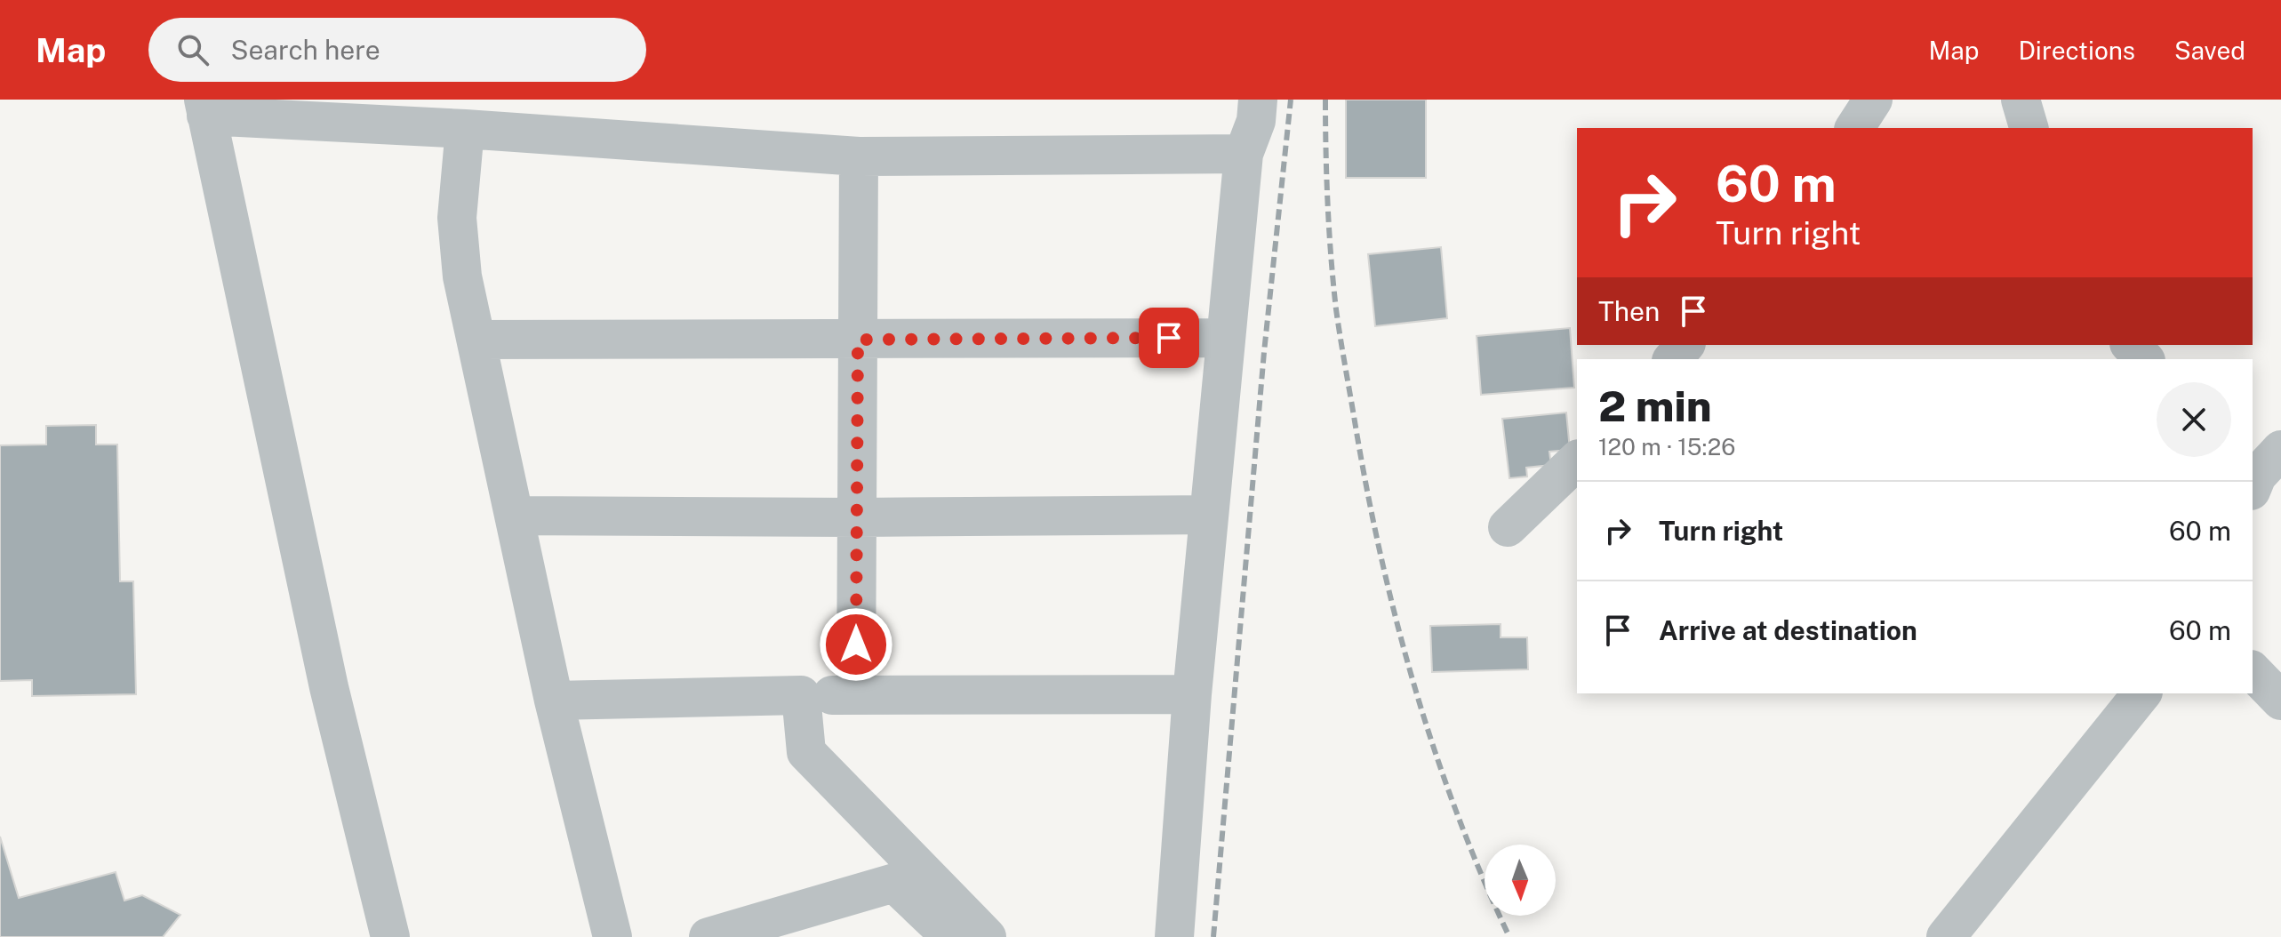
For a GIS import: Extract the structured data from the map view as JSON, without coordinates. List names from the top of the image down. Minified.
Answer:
{"north":"bottom","page":{"header":"Map","search":"Search here","nav":["Map","Directions","Saved"],"turn":["60 m","Turn right"],"then":"Then","heading":["2 min","120 m · 15:26"],"list":[{"name":"Turn right","value":"60 m"},{"name":"Arrive at destination","value":"60 m"}]}}
